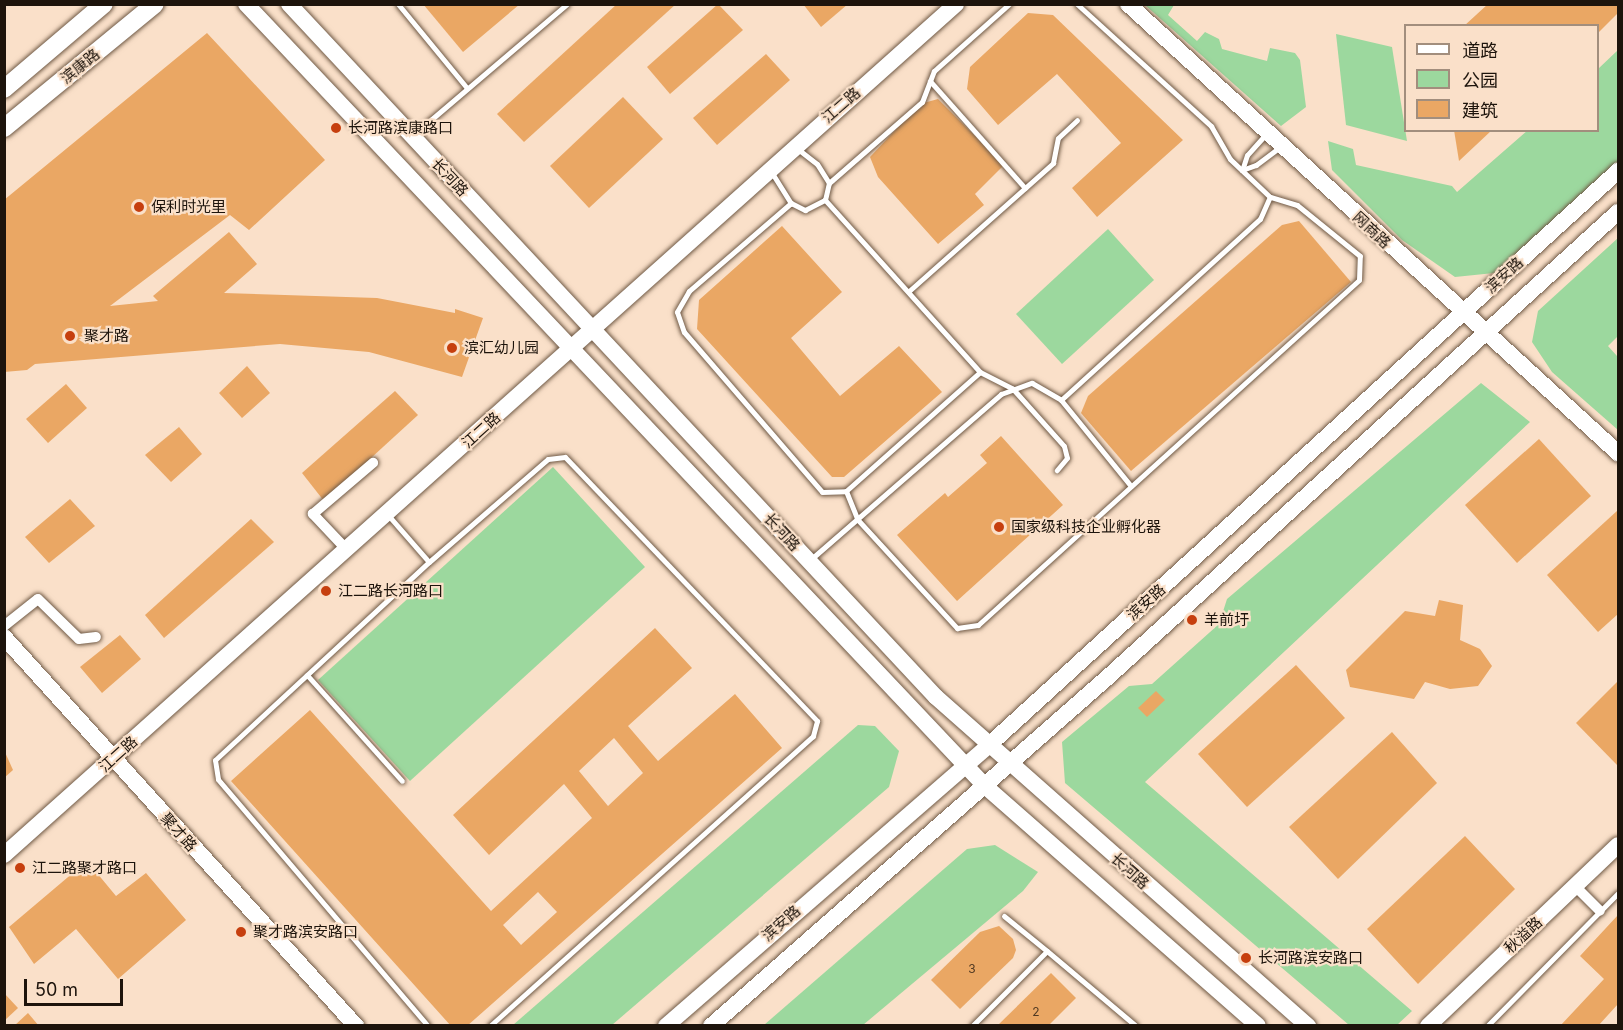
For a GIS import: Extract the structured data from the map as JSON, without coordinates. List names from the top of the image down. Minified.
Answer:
{"streets":{"main road":["滨康路","江二路","长河路","网商路","滨安路","聚才路","秋溢路"]},"crossings":[["江二路","长河路"],["江二路","聚才路"],["长河路","滨安路"],["网商路","滨安路"]],"places":["长河路滨康路口","保利时光里","聚才路","滨汇幼儿园","国家级科技企业孵化器","江二路长河路口","羊前圩","江二路聚才路口","聚才路滨安路口","长河路滨安路口"],"house_numbers":["3","2"],"legend":["道路","公园","建筑"],"scale_bar":"50 m"}
